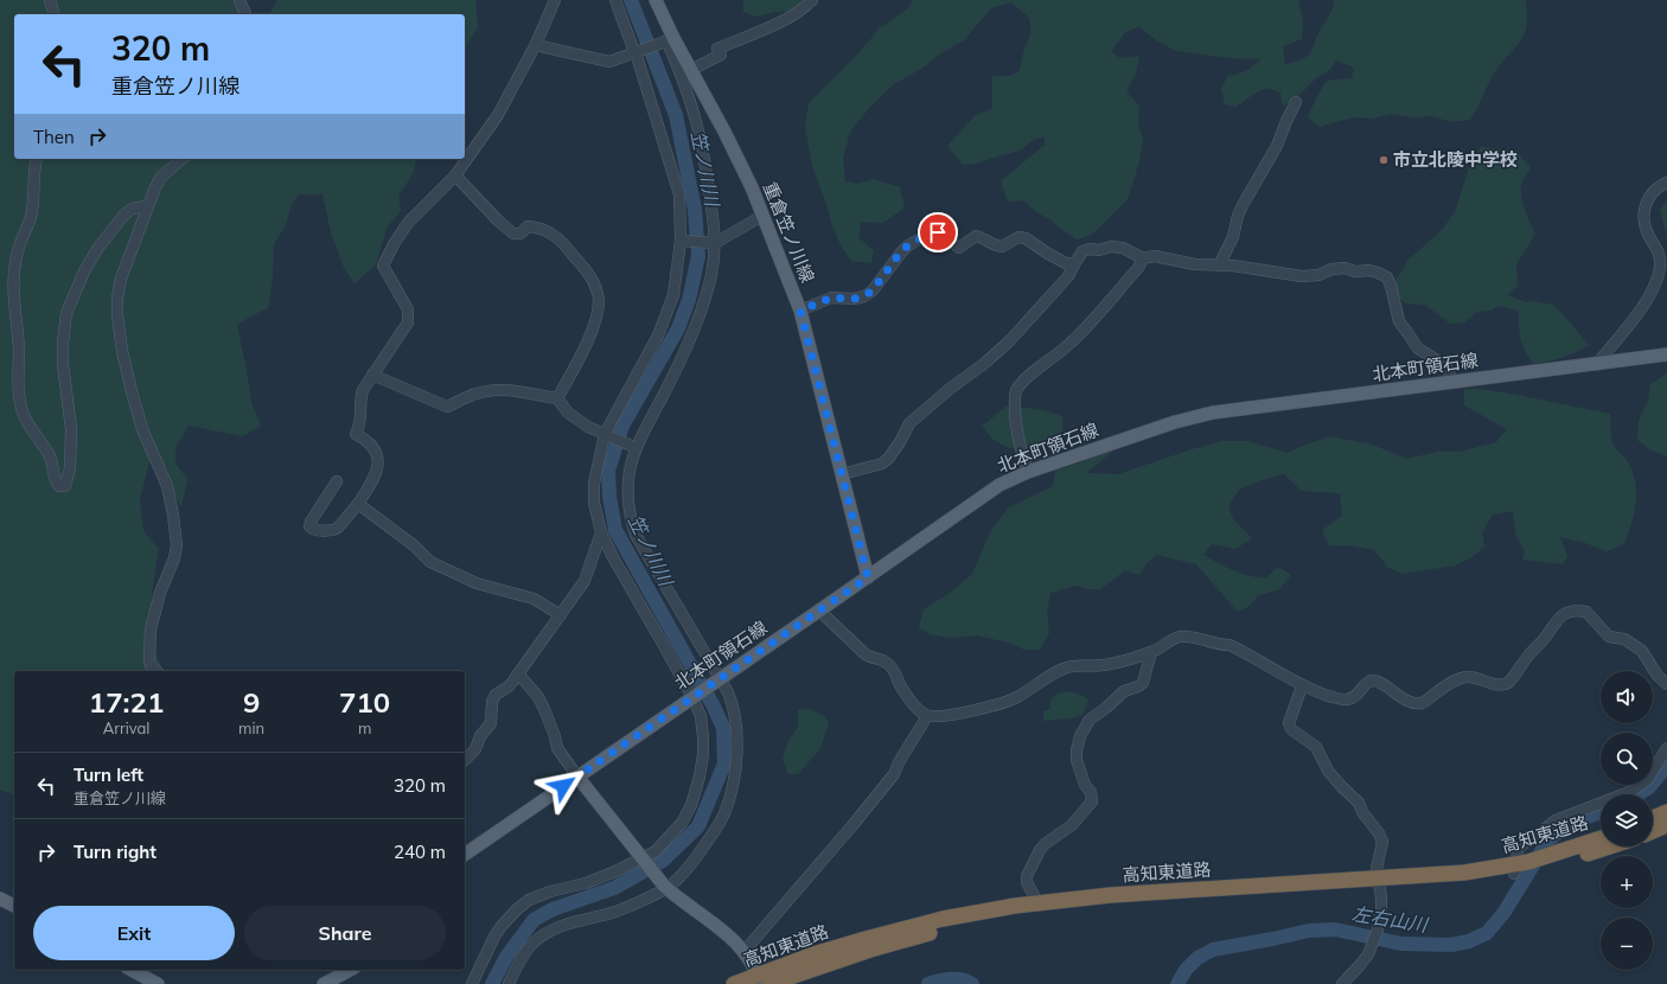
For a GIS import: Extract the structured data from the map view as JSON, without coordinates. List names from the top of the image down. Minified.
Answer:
{"streets":{"highway":["高知東道路"],"main road":["重倉笠ノ川線","北本町領石線"]},"crossings":[["重倉笠ノ川線","北本町領石線"]],"water":["笠ノ川川","左右山川"],"places":["市立北陵中学校"],"page":{"turn":["320 m","重倉笠ノ川線"],"then":"Then","map_buttons":["+","−"],"eta":["17:21","Arrival","9","min","710","m"],"list":[{"name":"Turn left","note":"重倉笠ノ川線","value":"320 m"},{"name":"Turn right","value":"240 m"}],"buttons":["Exit","Share"]}}
